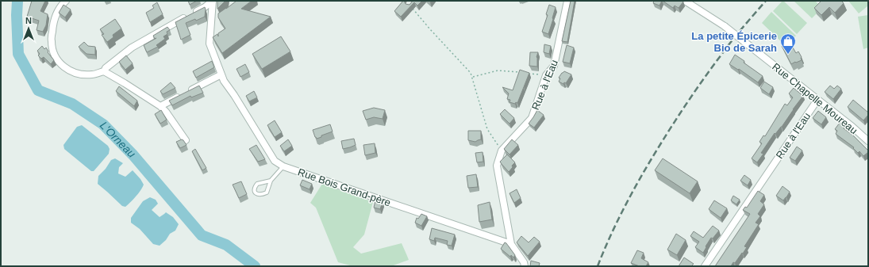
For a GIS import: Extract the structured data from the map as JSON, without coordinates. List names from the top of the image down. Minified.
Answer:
{"streets":{"street":["Rue à l'Eau","Rue Chapelle Moureau","Rue Bois Grand-père"]},"crossings":[["Rue à l'Eau","Rue Chapelle Moureau"],["Rue à l'Eau","Rue Bois Grand-père"]],"water":["L'Orneau"],"places":{"shop":["La petite Épicerie Bio de Sarah"]},"north":"top"}
